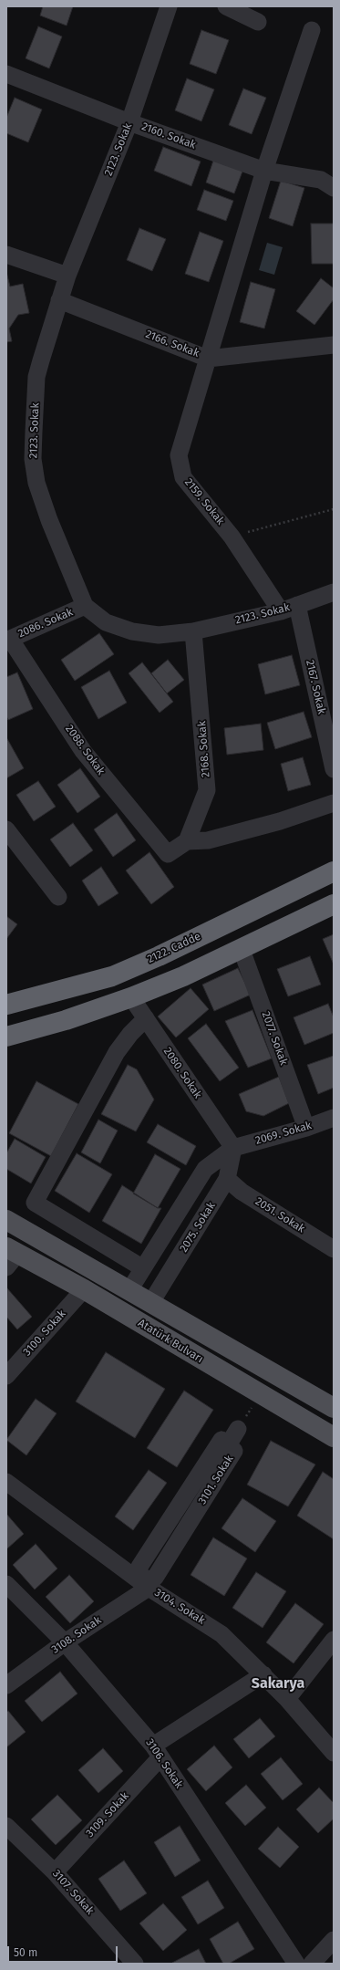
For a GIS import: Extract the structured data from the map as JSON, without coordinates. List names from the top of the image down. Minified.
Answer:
{"streets":{"highway":["2122. Cadde"],"main road":["Atatürk Bulvarı"],"street":["2160. Sokak","2123. Sokak","2166. Sokak","2159. Sokak","2086. Sokak","2167. Sokak","2168. Sokak","2088. Sokak","2077. Sokak","2080. Sokak","2069. Sokak","2051. Sokak","2075. Sokak","3100. Sokak","3101. Sokak","3104. Sokak","3108. Sokak","3106. Sokak","3109. Sokak","3107. Sokak"]},"crossings":[["2160. Sokak","2123. Sokak"],["2160. Sokak","2159. Sokak"],["2123. Sokak","2166. Sokak"],["2123. Sokak","2159. Sokak"],["2123. Sokak","2086. Sokak"],["2123. Sokak","2167. Sokak"],["2123. Sokak","2168. Sokak"],["2166. Sokak","2159. Sokak"],["2086. Sokak","2088. Sokak"],["2168. Sokak","2088. Sokak"],["2077. Sokak","2069. Sokak"],["2080. Sokak","2069. Sokak"],["2080. Sokak","2075. Sokak"],["2069. Sokak","2075. Sokak"],["2051. Sokak","2075. Sokak"],["3100. Sokak","Atatürk Bulvarı"],["3101. Sokak","3104. Sokak"],["3101. Sokak","3108. Sokak"],["3104. Sokak","3108. Sokak"],["3104. Sokak","3109. Sokak"],["3108. Sokak","3106. Sokak"],["3106. Sokak","3109. Sokak"],["3109. Sokak","3107. Sokak"]],"districts":["Sakarya"],"scale_bar":"50 m"}
